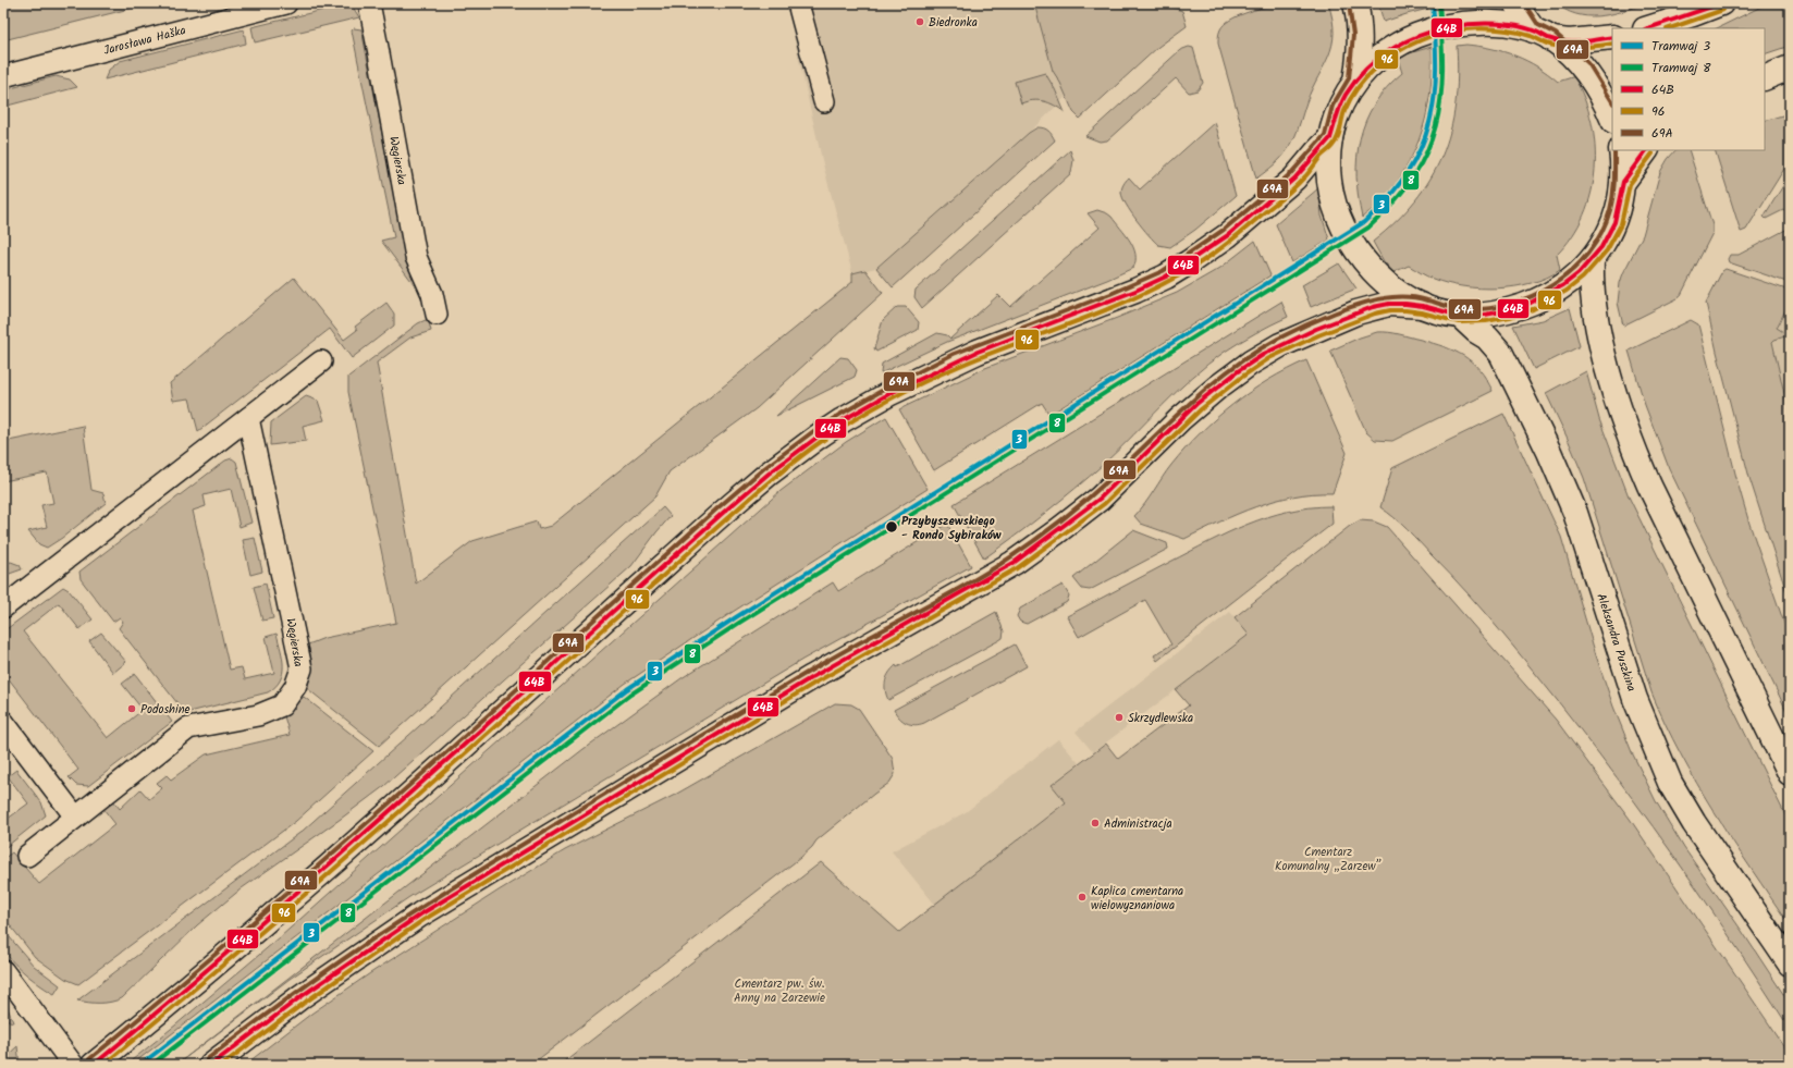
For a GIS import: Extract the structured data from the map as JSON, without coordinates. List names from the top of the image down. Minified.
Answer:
{"streets":{"main road":["Aleksandra Puszkina"],"street":["Jarosława Haška","Węgierska"]},"parks":["Cmentarz Komunalny „Zarzew”","Cmentarz pw. św. Anny na Zarzewie"],"places":["Biedronka","Przybyszewskiego - Rondo Sybiraków","Podoshine","Skrzydlewska","Administracja","Kaplica cmentarna wielowyznaniowa"],"lines":["tram line 3","tram line 8","transit line 64B","transit line 69A","transit line 96"],"legend":["Tramwaj 3","Tramwaj 8","64B","96","69A"]}
